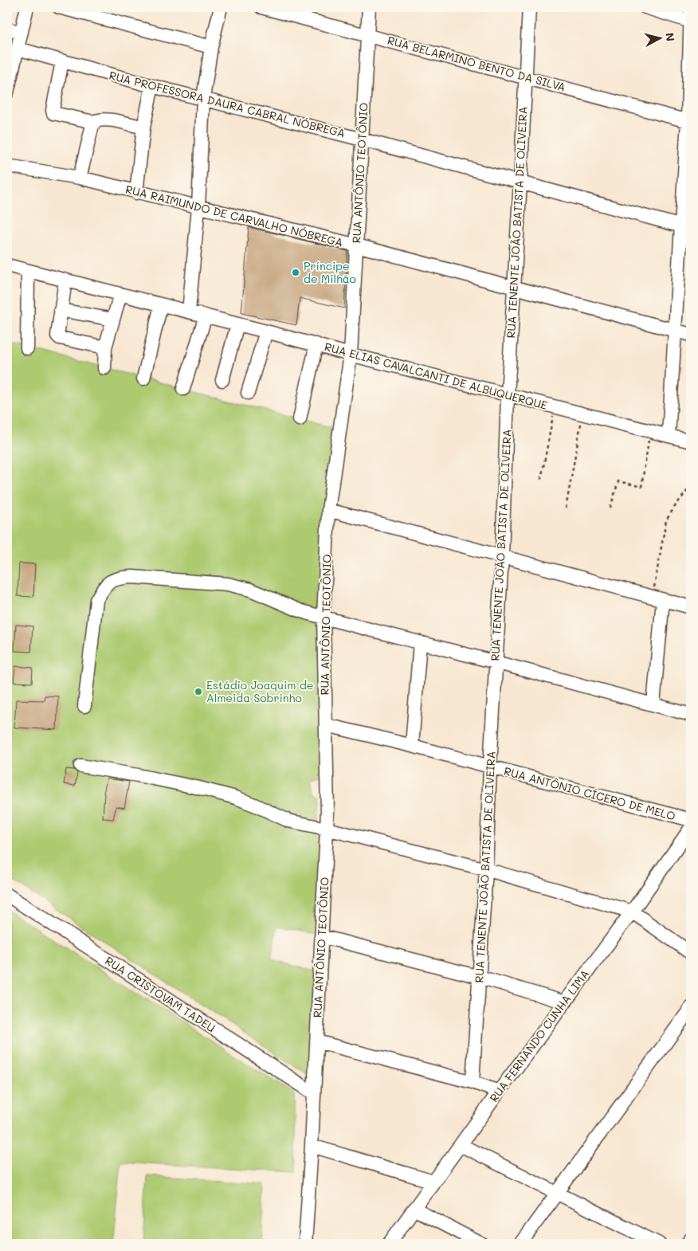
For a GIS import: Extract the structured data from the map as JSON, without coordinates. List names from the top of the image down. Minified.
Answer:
{"streets":{"street":["RUA BELARMINO BENTO DA SILVA","RUA PROFESSORA DAURA CABRAL NÓBREGA","RUA ANTÔNIO TEOTÔNIO","RUA RAIMUNDO DE CARVALHO NÓBREGA","RUA TENENTE JOÃO BATISTA DE OLIVEIRA","RUA ELIAS CAVALCANTI DE ALBUQUERQUE","RUA ANTÔNIO CÍCERO DE MELO","RUA CRISTOVAM TADEU","RUA FERNANDO CUNHA LIMA"]},"crossings":[["RUA BELARMINO BENTO DA SILVA","RUA ANTÔNIO TEOTÔNIO"],["RUA BELARMINO BENTO DA SILVA","RUA TENENTE JOÃO BATISTA DE OLIVEIRA"],["RUA PROFESSORA DAURA CABRAL NÓBREGA","RUA ANTÔNIO TEOTÔNIO"],["RUA PROFESSORA DAURA CABRAL NÓBREGA","RUA TENENTE JOÃO BATISTA DE OLIVEIRA"],["RUA ANTÔNIO TEOTÔNIO","RUA RAIMUNDO DE CARVALHO NÓBREGA"],["RUA ANTÔNIO TEOTÔNIO","RUA ELIAS CAVALCANTI DE ALBUQUERQUE"],["RUA ANTÔNIO TEOTÔNIO","RUA ANTÔNIO CÍCERO DE MELO"],["RUA ANTÔNIO TEOTÔNIO","RUA CRISTOVAM TADEU"],["RUA RAIMUNDO DE CARVALHO NÓBREGA","RUA TENENTE JOÃO BATISTA DE OLIVEIRA"],["RUA TENENTE JOÃO BATISTA DE OLIVEIRA","RUA ELIAS CAVALCANTI DE ALBUQUERQUE"],["RUA TENENTE JOÃO BATISTA DE OLIVEIRA","RUA ANTÔNIO CÍCERO DE MELO"]],"places":["Príncipe de Milhão","Estádio Joaquim de Almeida Sobrinho"],"north":"right"}
